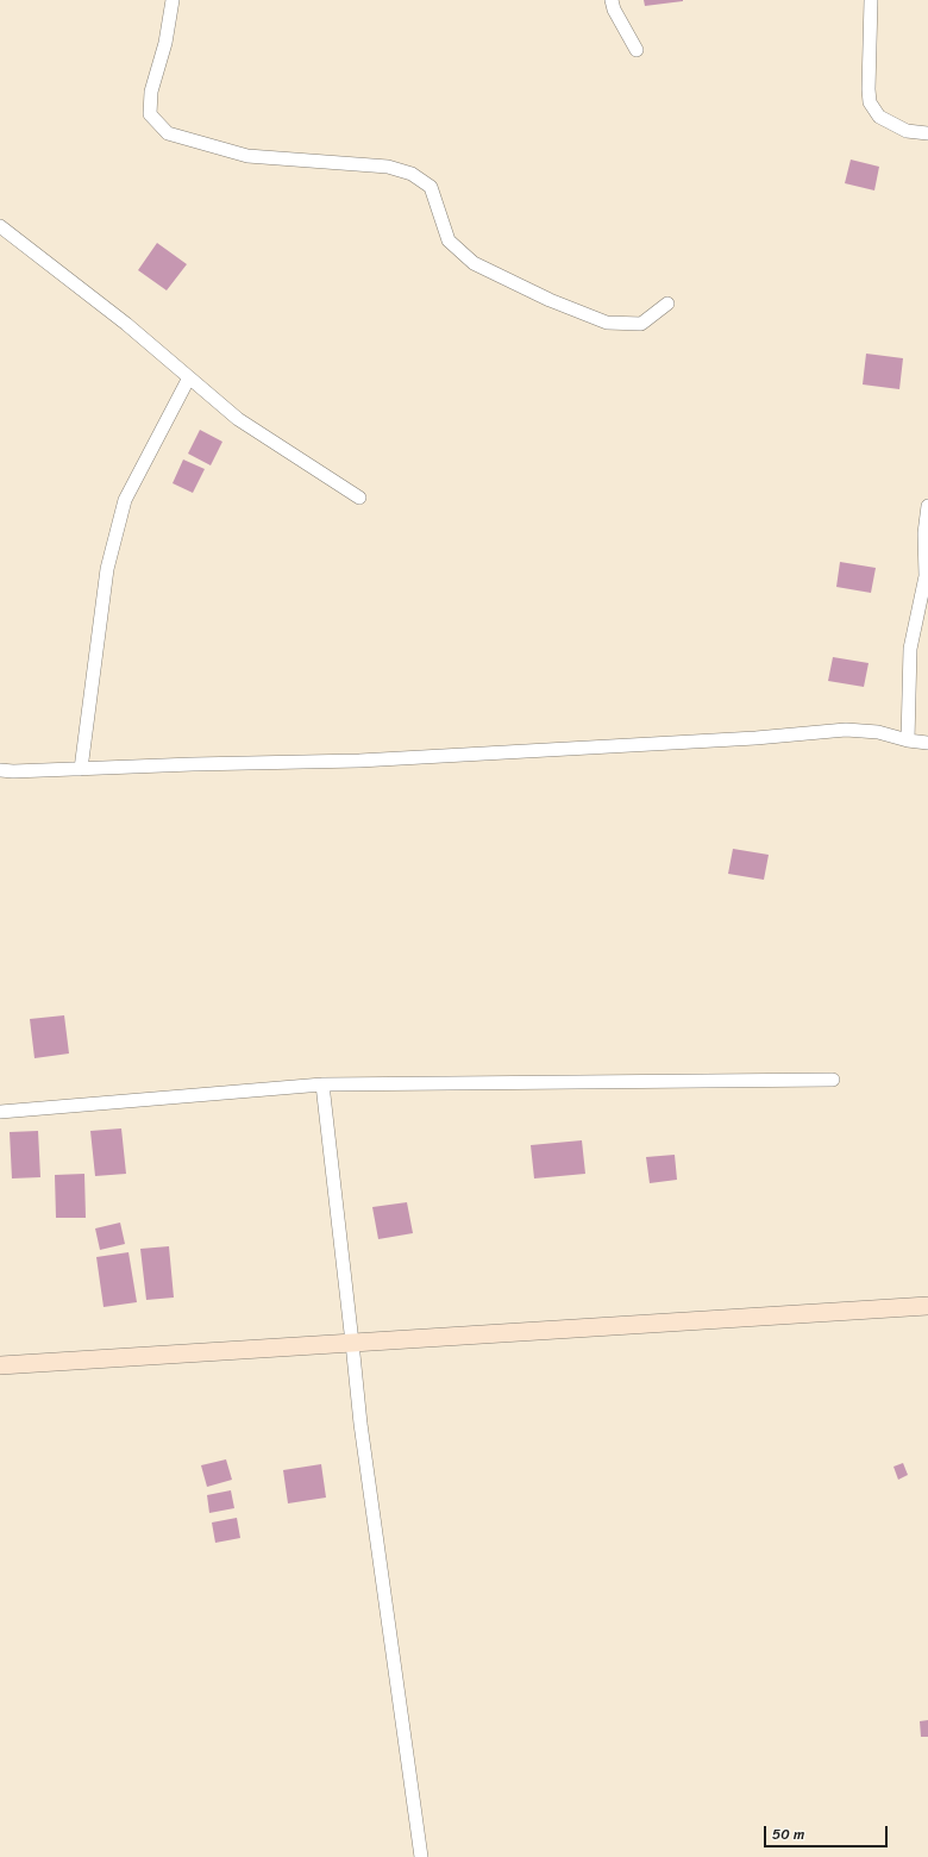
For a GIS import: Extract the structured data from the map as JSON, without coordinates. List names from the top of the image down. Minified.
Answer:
{"scale_bar":"50 m"}
